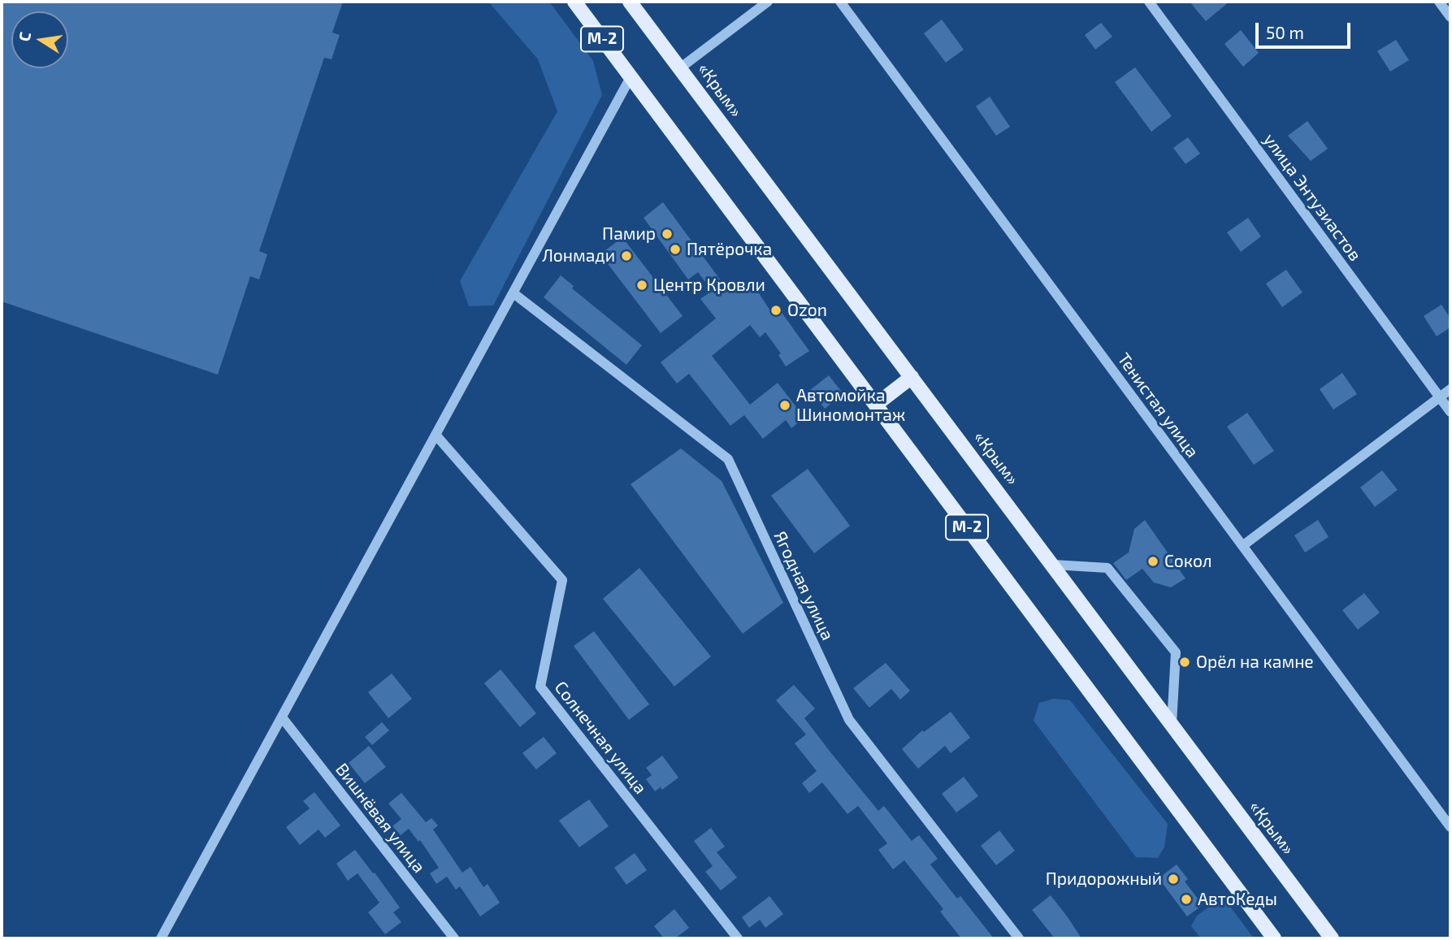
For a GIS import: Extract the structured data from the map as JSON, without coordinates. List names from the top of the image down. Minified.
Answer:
{"streets":{"main road":["М-2","«Крым»"],"street":["улица Энтузиастов","Тенистая улица","Ягодная улица","Солнечная улица","Вишнёвая улица"]},"places":["Памир","Пятёрочка","Лонмади","Центр Кровли","Ozon","Автомойка Шиномонтаж","Сокол","Орёл на камне","Придорожный","АвтоКеды"],"scale_bar":"50 m","north":"left"}
